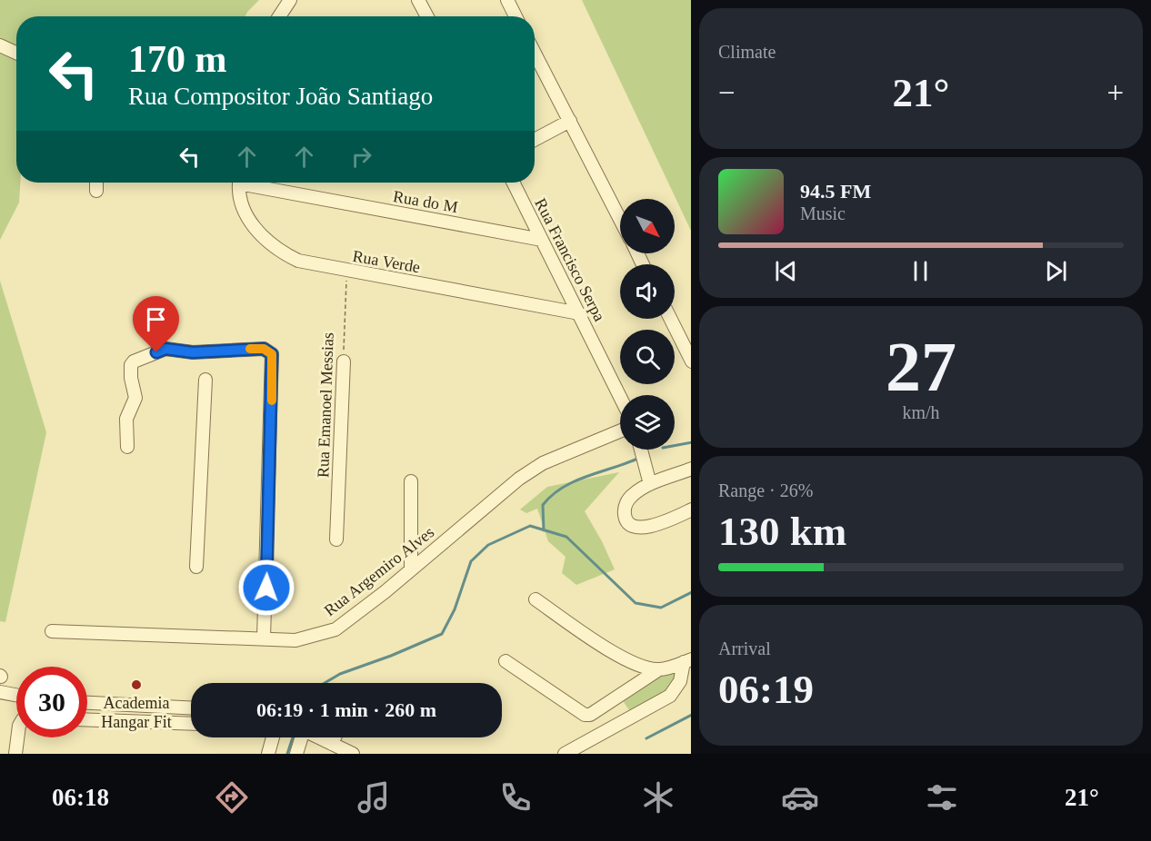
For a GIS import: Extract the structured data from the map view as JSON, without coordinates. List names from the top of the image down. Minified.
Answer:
{"streets":{"street":["Rua do M","Rua Francisco Serpa","Rua Verde","Rua Emanoel Messias","Rua Argemiro Alves"]},"crossings":[["Rua do M","Rua Francisco Serpa"],["Rua Francisco Serpa","Rua Verde"],["Rua Verde","Rua Emanoel Messias"]],"places":["Academia Hangar Fit"],"north":"bottom right","page":{"tile":["Climate",["27","km/h"],["Range · 26%","130 km"],["Arrival","06:19"]],"turn":["170 m","Rua Compositor João Santiago"],"heat":["−","21°","+"],"song":["94.5 FM","Music"],"limit":"30","trip":"06:19 · 1 min · 260 m","tabs":["06:18","21°"]}}
